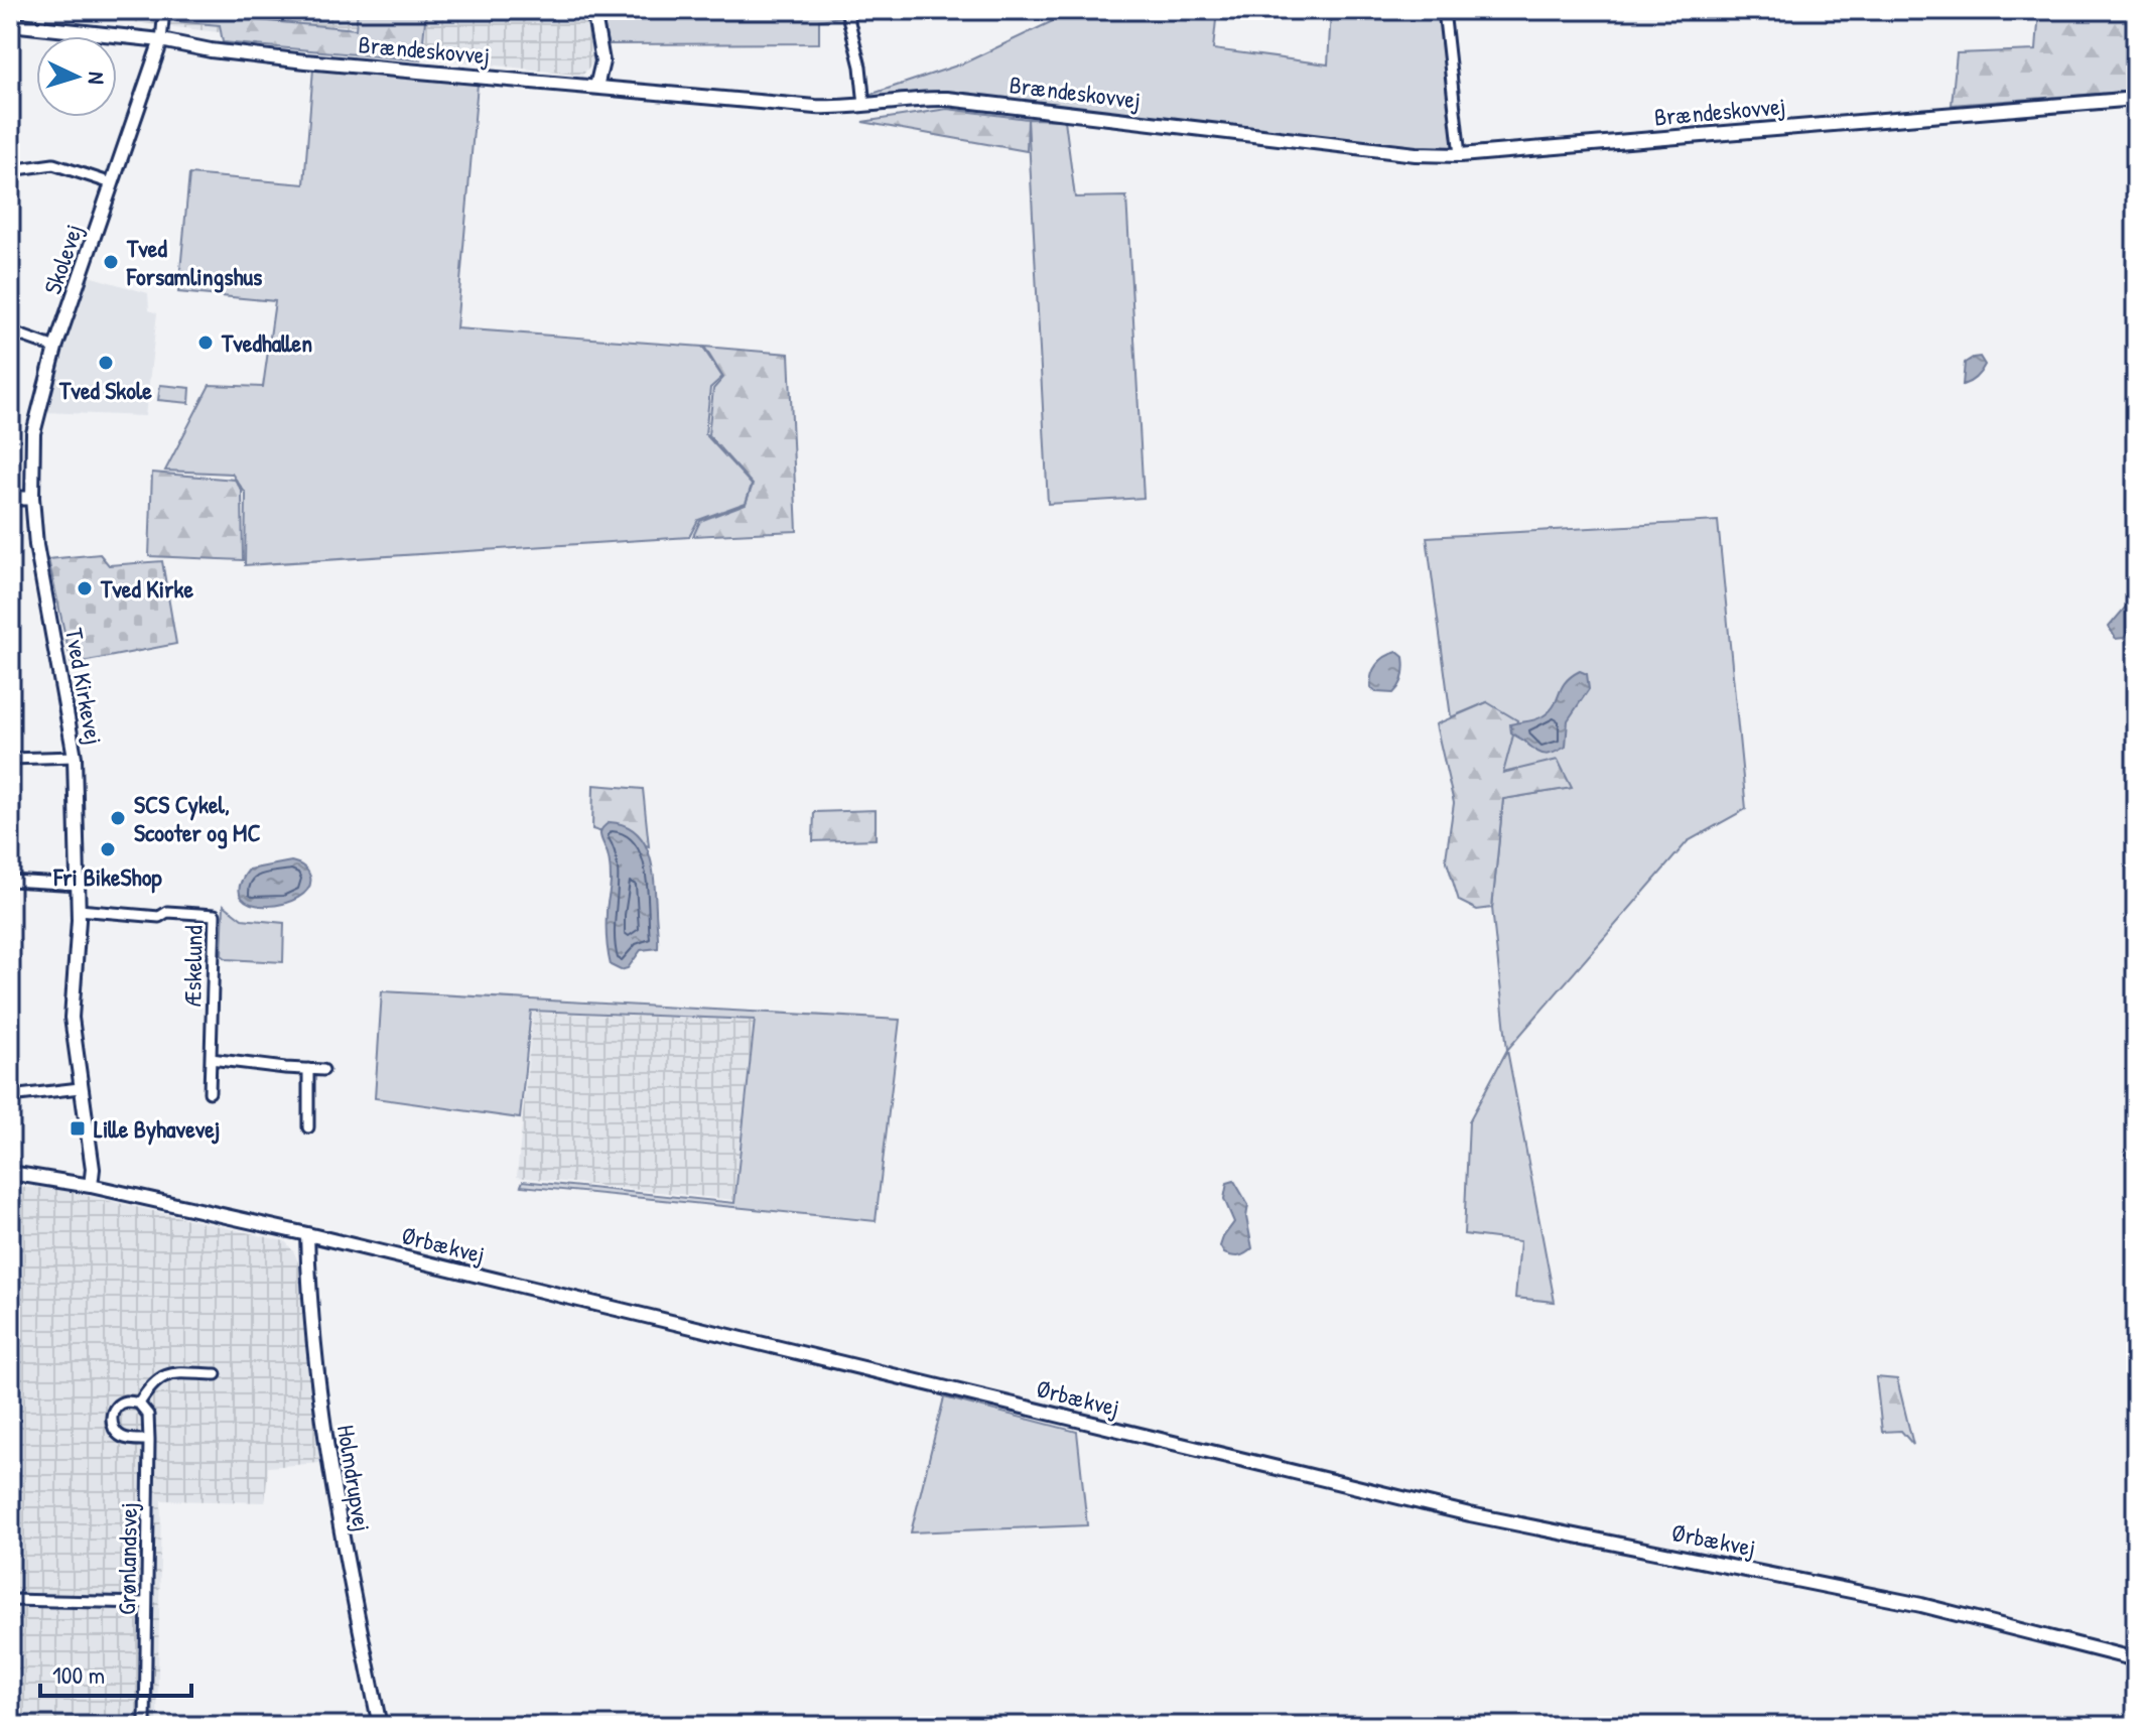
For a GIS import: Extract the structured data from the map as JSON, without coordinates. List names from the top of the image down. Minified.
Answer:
{"streets":{"street":["Brændeskovvej","Skolevej","Tved Kirkevej","Æskelund","Ørbækvej","Holmdrupvej","Grønlandsvej"]},"crossings":[["Brændeskovvej","Skolevej"],["Skolevej","Tved Kirkevej"],["Tved Kirkevej","Æskelund"],["Tved Kirkevej","Ørbækvej"],["Ørbækvej","Holmdrupvej"]],"places":{"other":["Tved Forsamlingshus","Tvedhallen","Tved Skole","Tved Kirke","SCS Cykel, Scooter og MC","Fri BikeShop"],"transit":["Lille Byhavevej"]},"scale_bar":"100 m","north":"right"}
